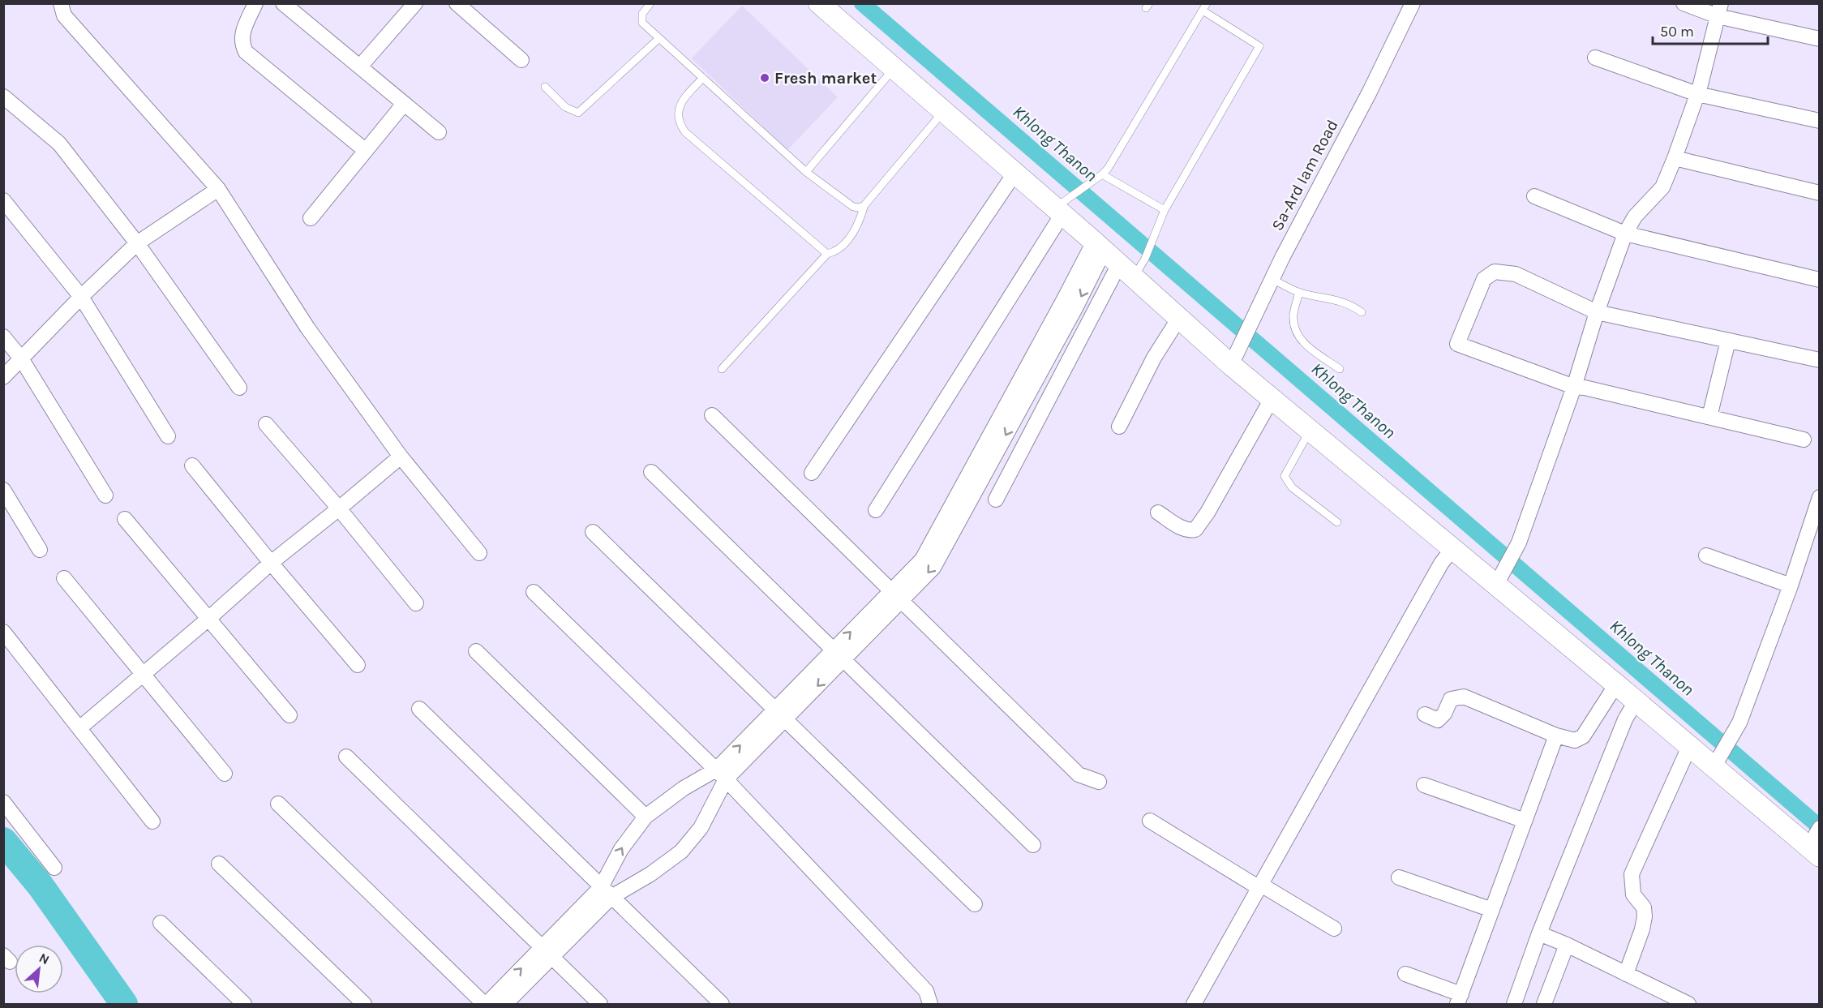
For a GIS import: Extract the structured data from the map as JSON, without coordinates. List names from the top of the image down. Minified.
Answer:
{"streets":{"street":["Sa-Ard Iam Road"]},"water":["Khlong Thanon"],"places":["Fresh market"],"scale_bar":"50 m","north":"top right"}
